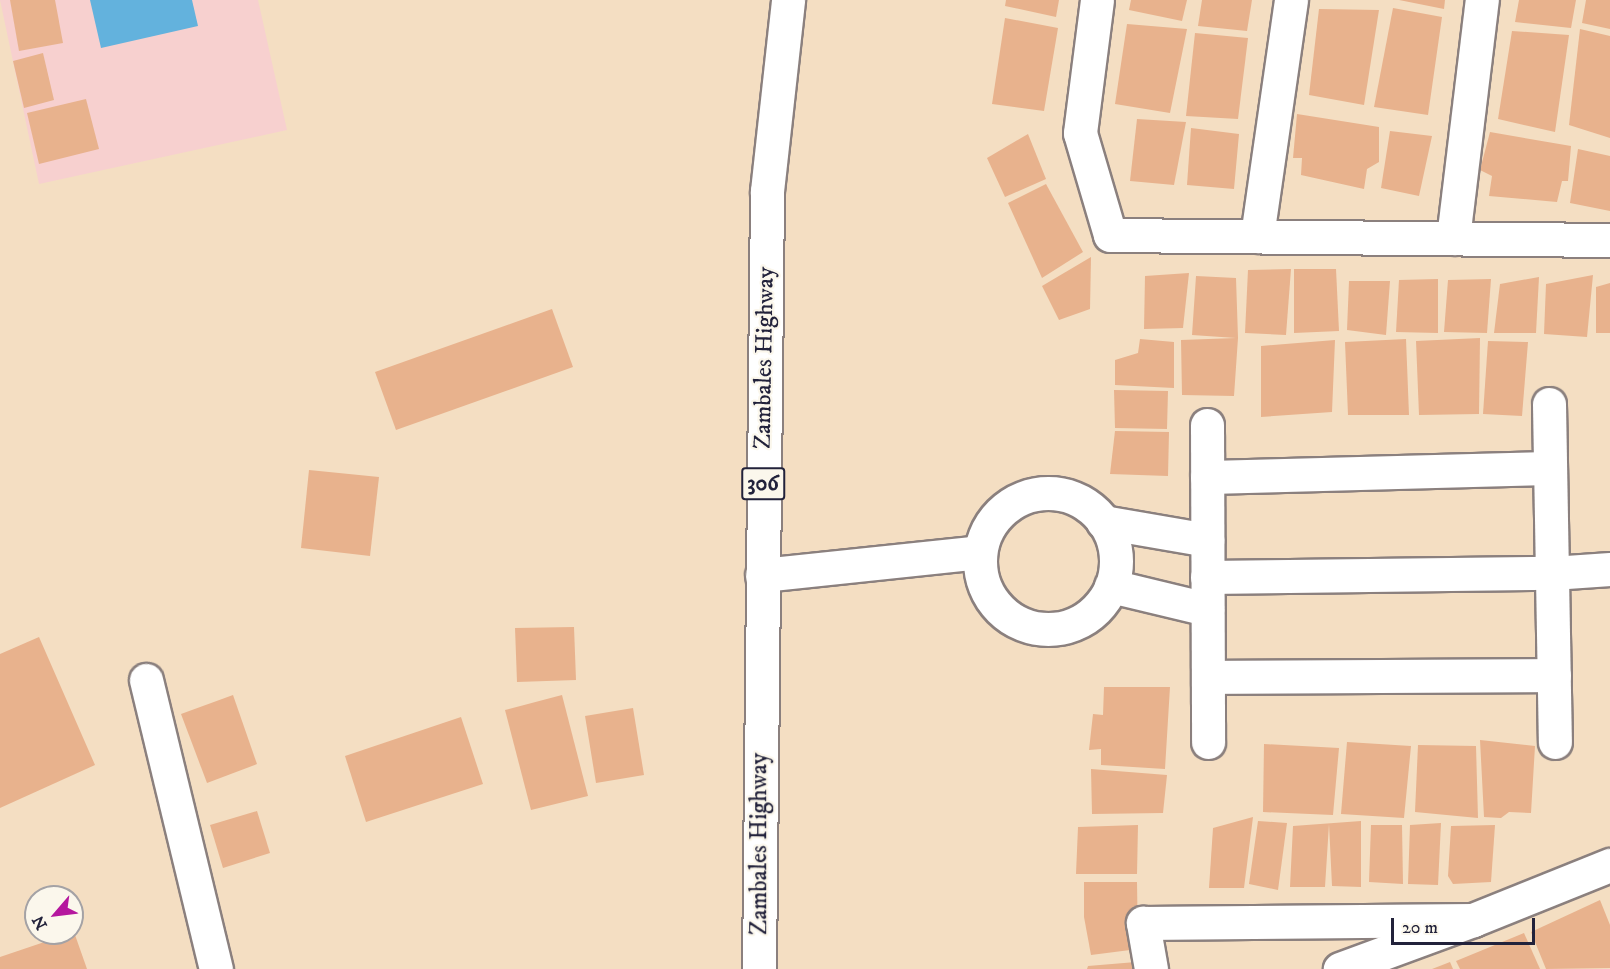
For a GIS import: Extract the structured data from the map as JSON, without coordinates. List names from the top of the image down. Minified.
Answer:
{"streets":{"street":["Zambales Highway","306"]},"scale_bar":"20 m","north":"bottom left"}
